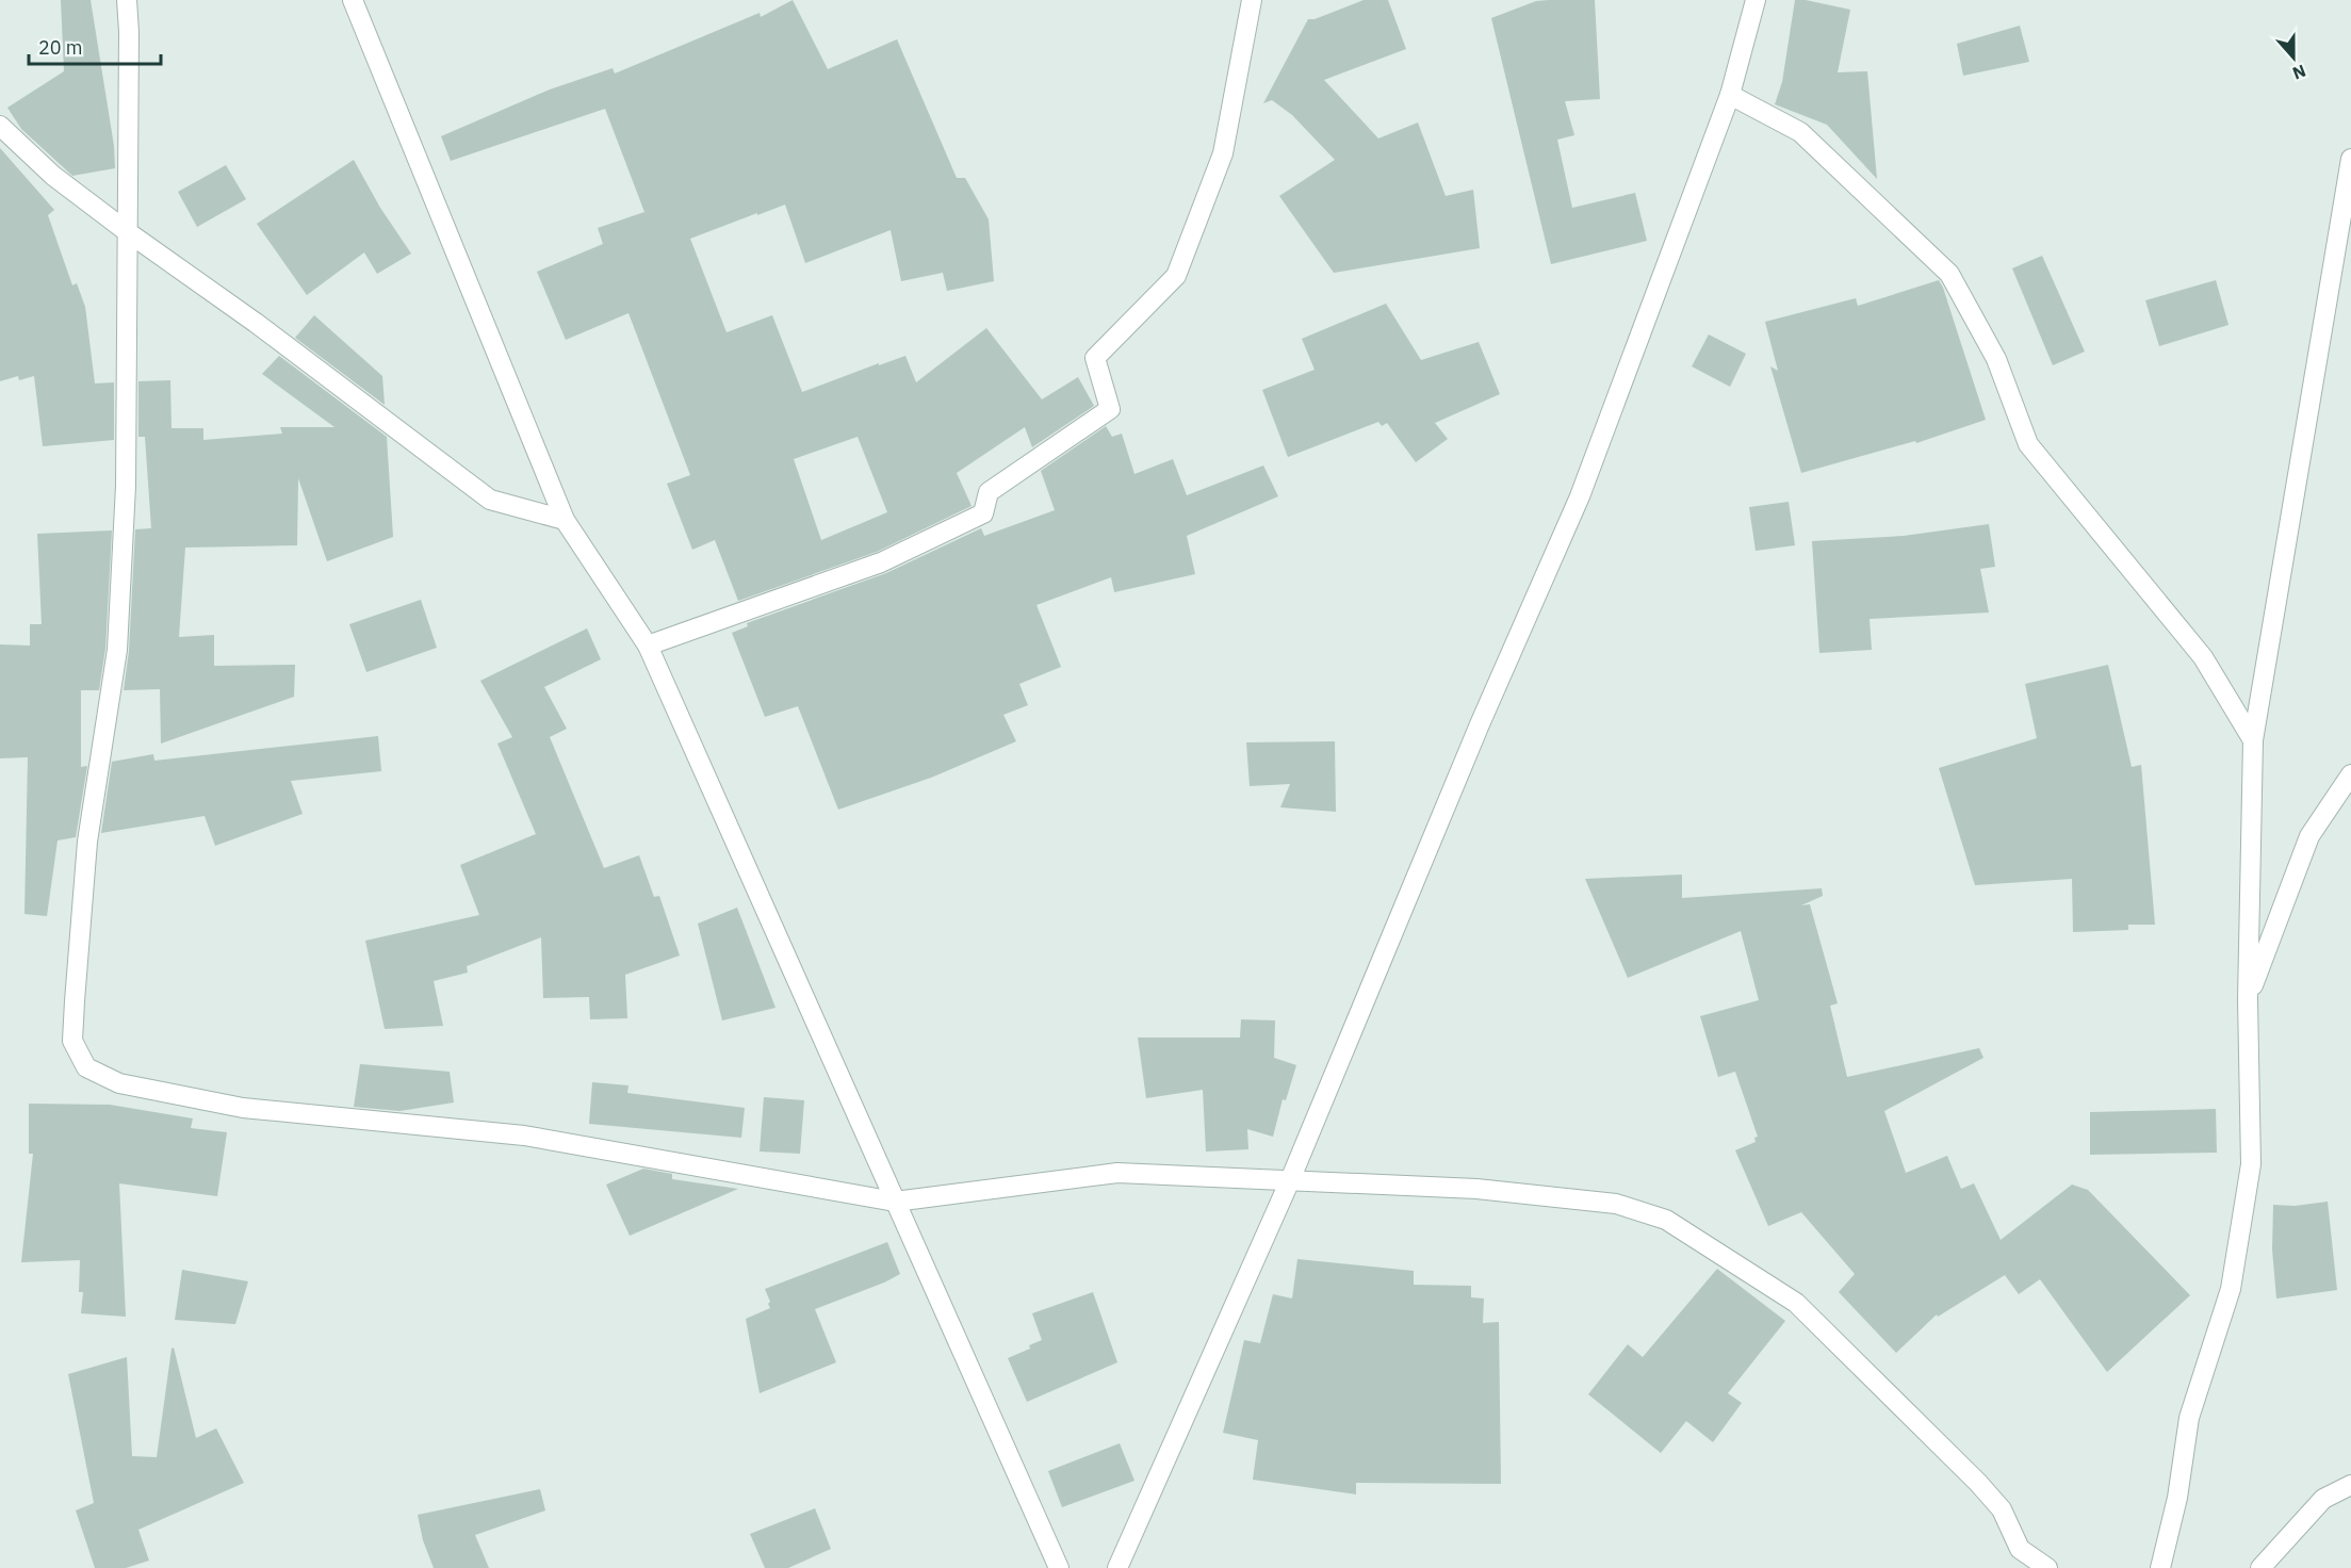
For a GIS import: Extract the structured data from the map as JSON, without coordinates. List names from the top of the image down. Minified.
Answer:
{"scale_bar":"20 m","north":"bottom"}
